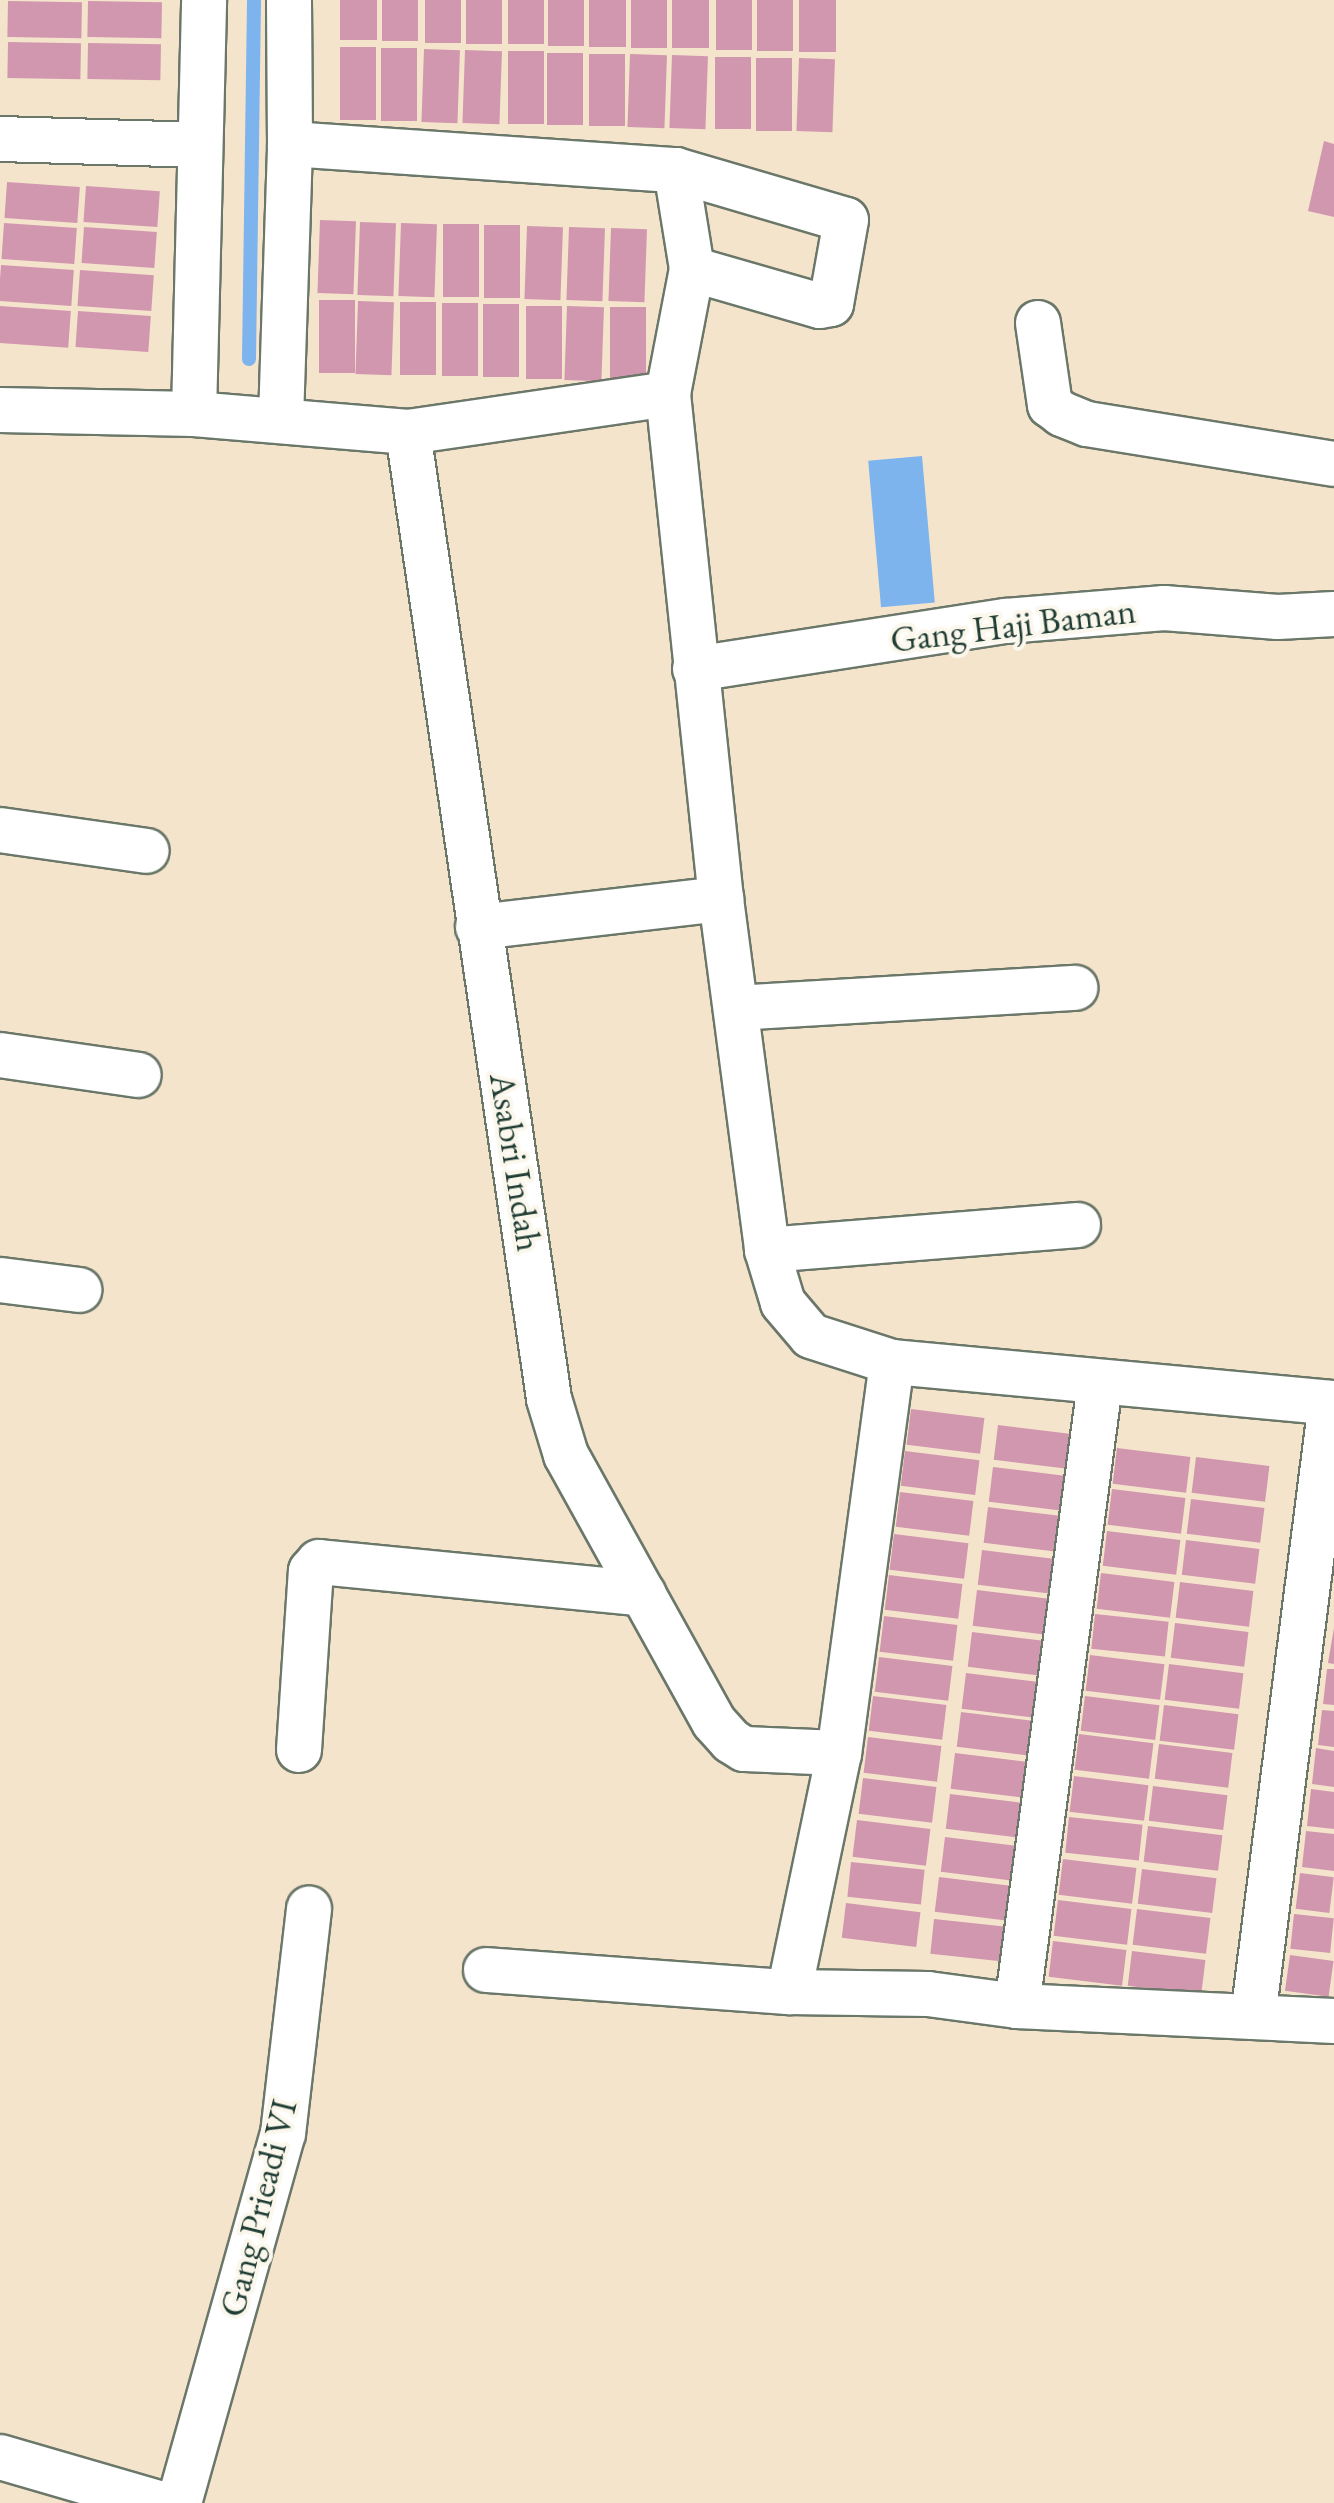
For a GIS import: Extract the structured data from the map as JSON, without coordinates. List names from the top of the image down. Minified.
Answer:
{"streets":{"street":["Gang Haji Baman","Asabri Indah","Gang Prieadi VI"]}}
